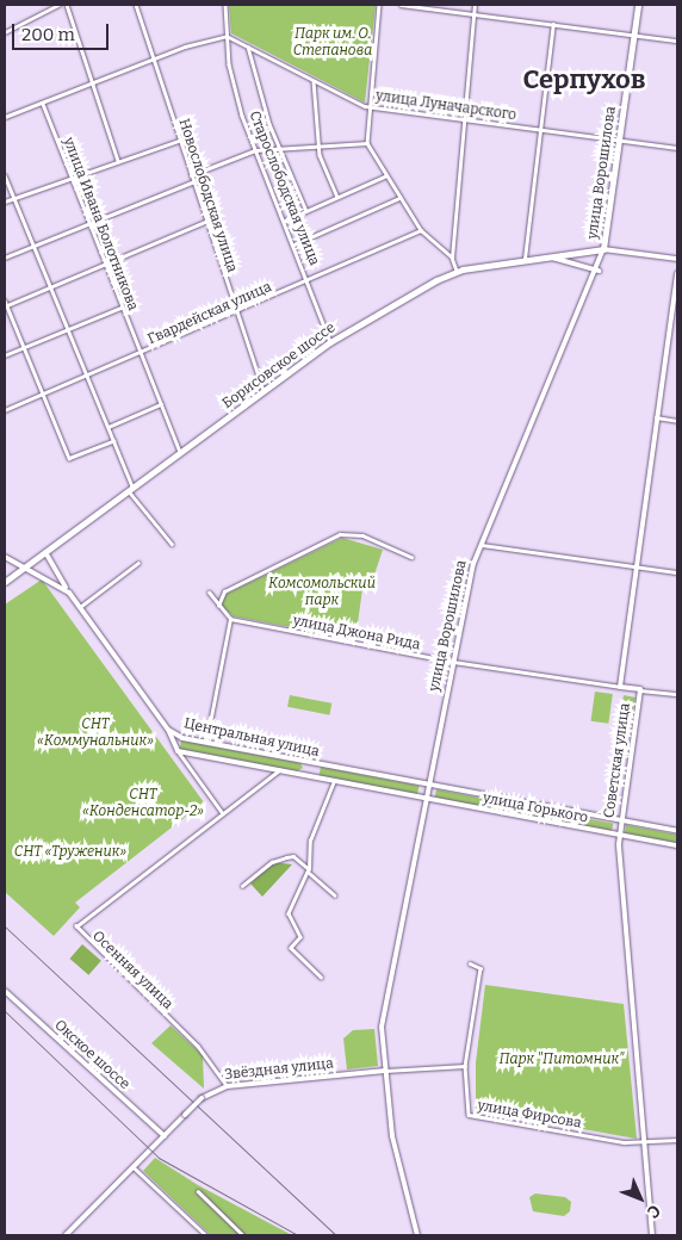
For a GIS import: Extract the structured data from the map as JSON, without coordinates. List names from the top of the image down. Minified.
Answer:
{"streets":{"main road":["улица Ворошилова","Борисовское шоссе"],"street":["улица Луначарского","Старослободская улица","Новослободская улица","улица Ивана Болотникова","Гвардейская улица","улица Джона Рида","Центральная улица","Советская улица","улица Горького","Осенняя улица","Окское шоссе","Звёздная улица","улица Фирсова"]},"crossings":[["улица Луначарского","улица Ворошилова"],["улица Луначарского","Старослободская улица"],["улица Ворошилова","Борисовское шоссе"],["улица Ворошилова","улица Джона Рида"],["улица Ворошилова","Центральная улица"],["улица Ворошилова","улица Горького"],["улица Ворошилова","Звёздная улица"],["Старослободская улица","Гвардейская улица"],["Старослободская улица","Борисовское шоссе"],["Новослободская улица","Гвардейская улица"],["Новослободская улица","Борисовское шоссе"],["улица Ивана Болотникова","Гвардейская улица"],["улица Ивана Болотникова","Борисовское шоссе"],["Борисовское шоссе","Центральная улица"],["улица Джона Рида","Советская улица"],["Центральная улица","улица Горького"],["Центральная улица","Осенняя улица"],["Советская улица","улица Горького"],["Советская улица","улица Фирсова"],["Осенняя улица","Звёздная улица"],["Окское шоссе","Звёздная улица"]],"districts":["Серпухов"],"parks":["Парк им. О. Степанова","Комсомольский парк","СНТ «Коммунальник»","СНТ «Конденсатор-2»","СНТ «Труженик»","Парк \"Питомник\""],"scale_bar":"200 m","north":"bottom right"}
